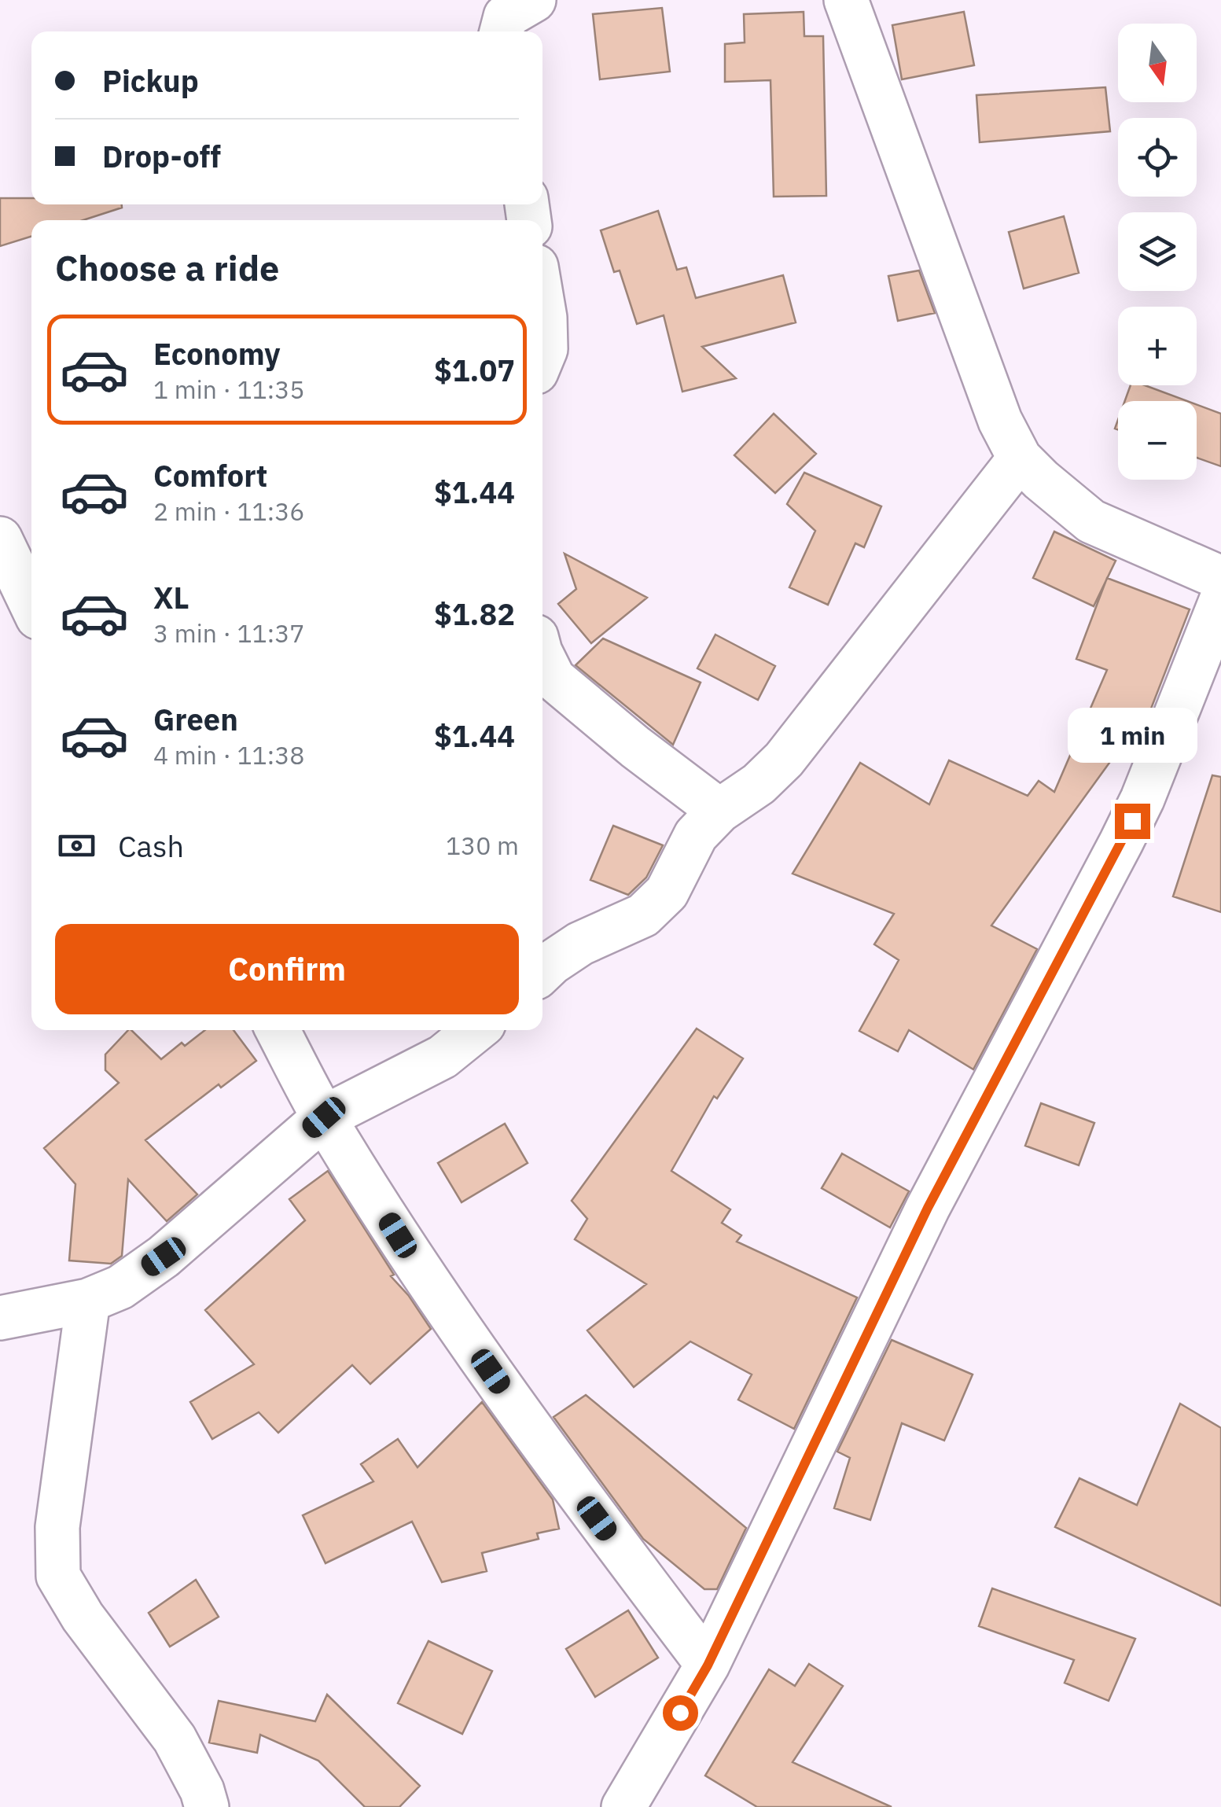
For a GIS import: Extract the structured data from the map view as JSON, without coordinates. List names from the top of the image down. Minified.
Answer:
{"north":"bottom","page":{"map_buttons":["+","−"],"banner":["Pickup","Drop-off"],"heading":"Choose a ride","list":[{"name":"Economy","note":"1 min · 11:35","value":"$1.07"},{"name":"Comfort","note":"2 min · 11:36","value":"$1.44"},{"name":"XL","note":"3 min · 11:37","value":"$1.82"},{"name":"Green","note":"4 min · 11:38","value":"$1.44"}],"bubble":"1 min","pay":["Cash","130 m"],"buttons":"Confirm"}}
